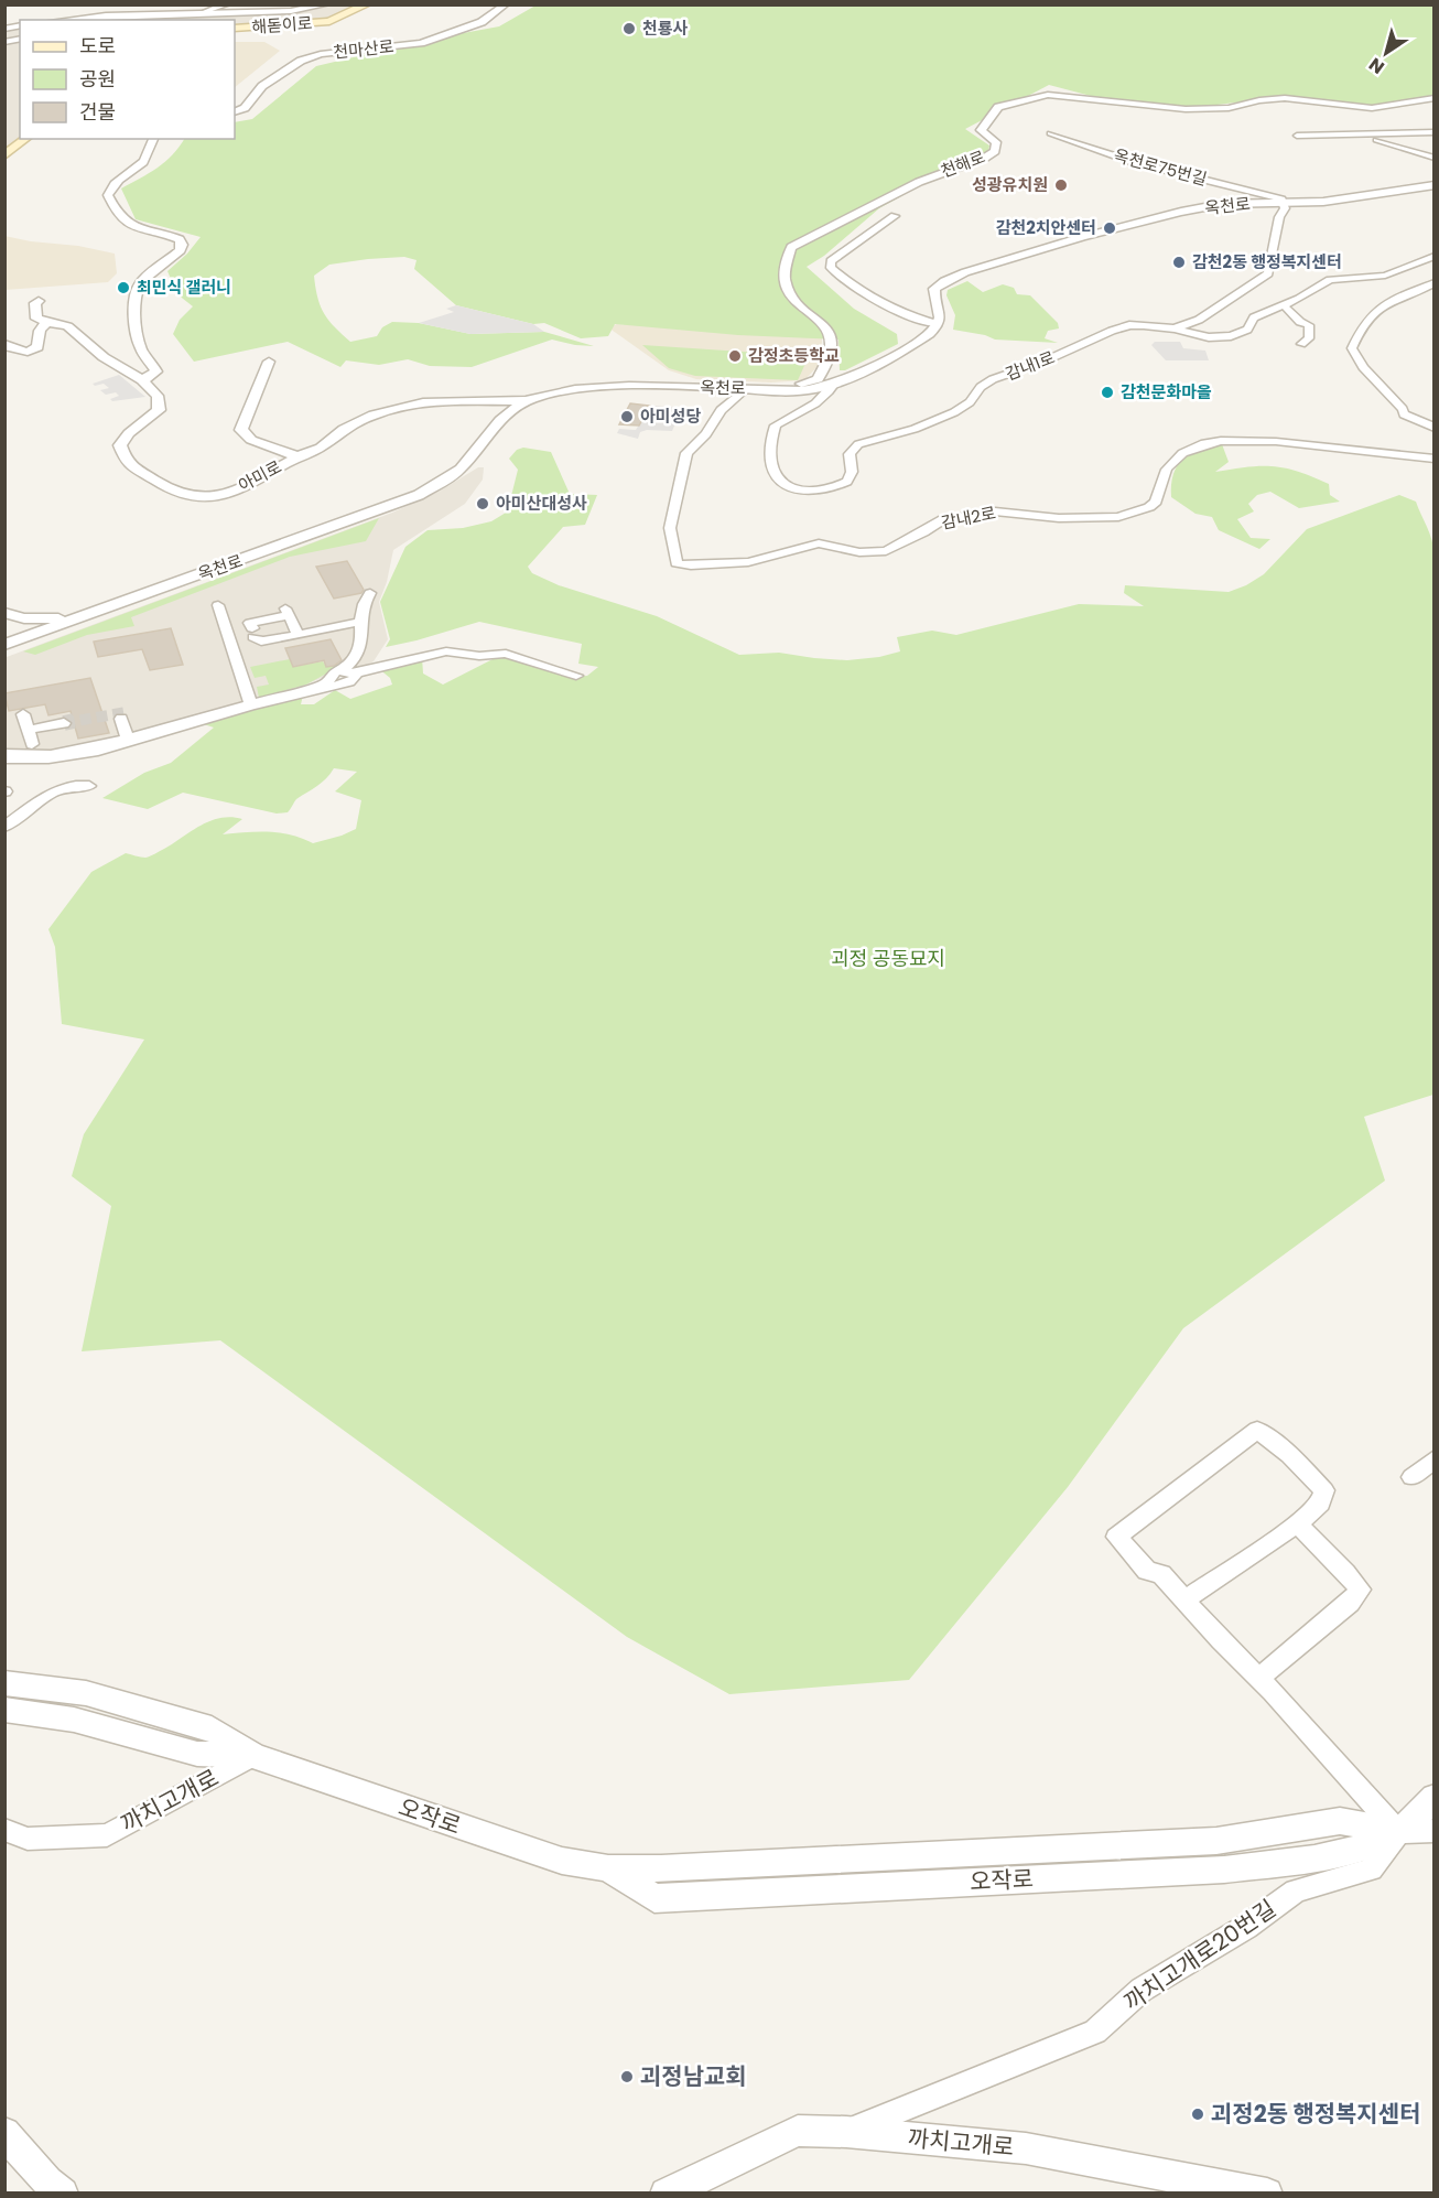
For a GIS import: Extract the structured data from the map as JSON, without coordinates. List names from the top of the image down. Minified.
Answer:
{"streets":{"main road":["해돋이로"],"street":["천마산로","천해로","옥천로75번길","옥천로","감내1로","아미로","감내2로","까치고개로","오작로","까치고개로20번길"]},"crossings":[["천해로","옥천로"],["천해로","감내2로"],["옥천로75번길","옥천로"],["옥천로","감내1로"],["옥천로","아미로"],["옥천로","감내2로"],["까치고개로","오작로"],["까치고개로","까치고개로20번길"],["오작로","까치고개로20번길"]],"parks":["괴정 공동묘지"],"places":["천룡사","성광유치원","감천2치안센터","감천2동 행정복지센터","최민식 갤러니","감정초등학교","감천문화마을","아미성당","아미산대성사","괴정남교회","괴정2동 행정복지센터"],"legend":["도로","공원","건물"],"north":"bottom left"}
